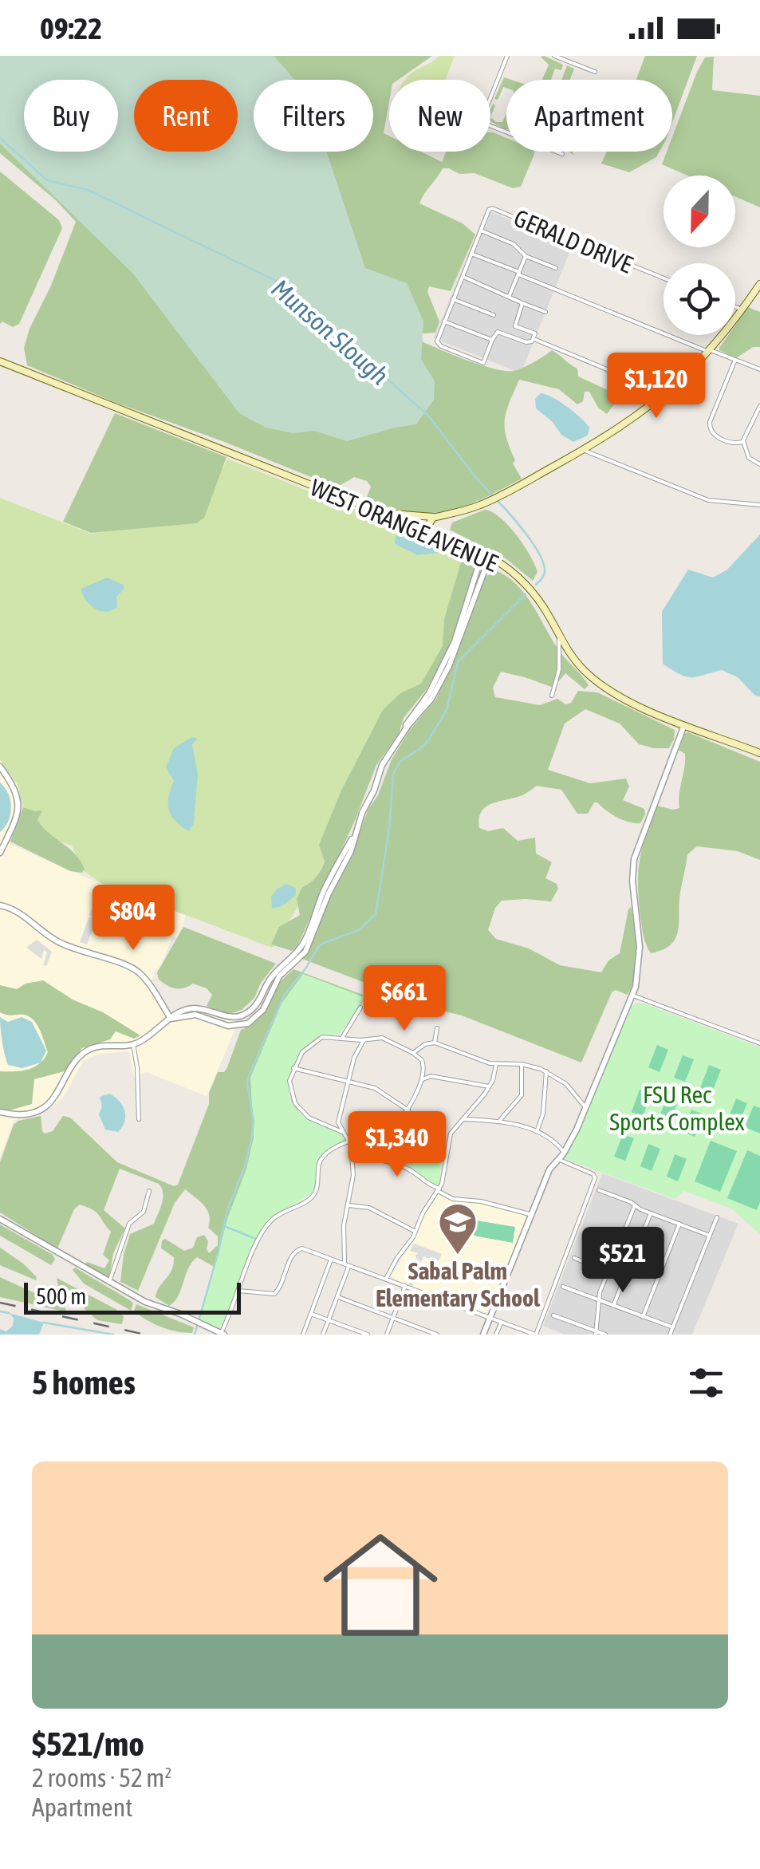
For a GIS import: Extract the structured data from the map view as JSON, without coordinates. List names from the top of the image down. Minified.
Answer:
{"streets":{"main road":["WEST ORANGE AVENUE"],"street":["GERALD DRIVE"]},"water":["Munson Slough"],"parks":["FSU Rec Sports Complex"],"places":{"school or university":["Sabal Palm Elementary School"]},"scale_bar":"500 m","north":"bottom","page":{"status":"09:22","chip":["Buy","Rent","Filters","New","Apartment"],"price":["$1,120","$804","$661","$1,340","$521"],"scale":"500 m","heading":"5 homes","list":[{"name":"$521/mo","note":"2 rooms · 52 m² · Apartment"}]}}
